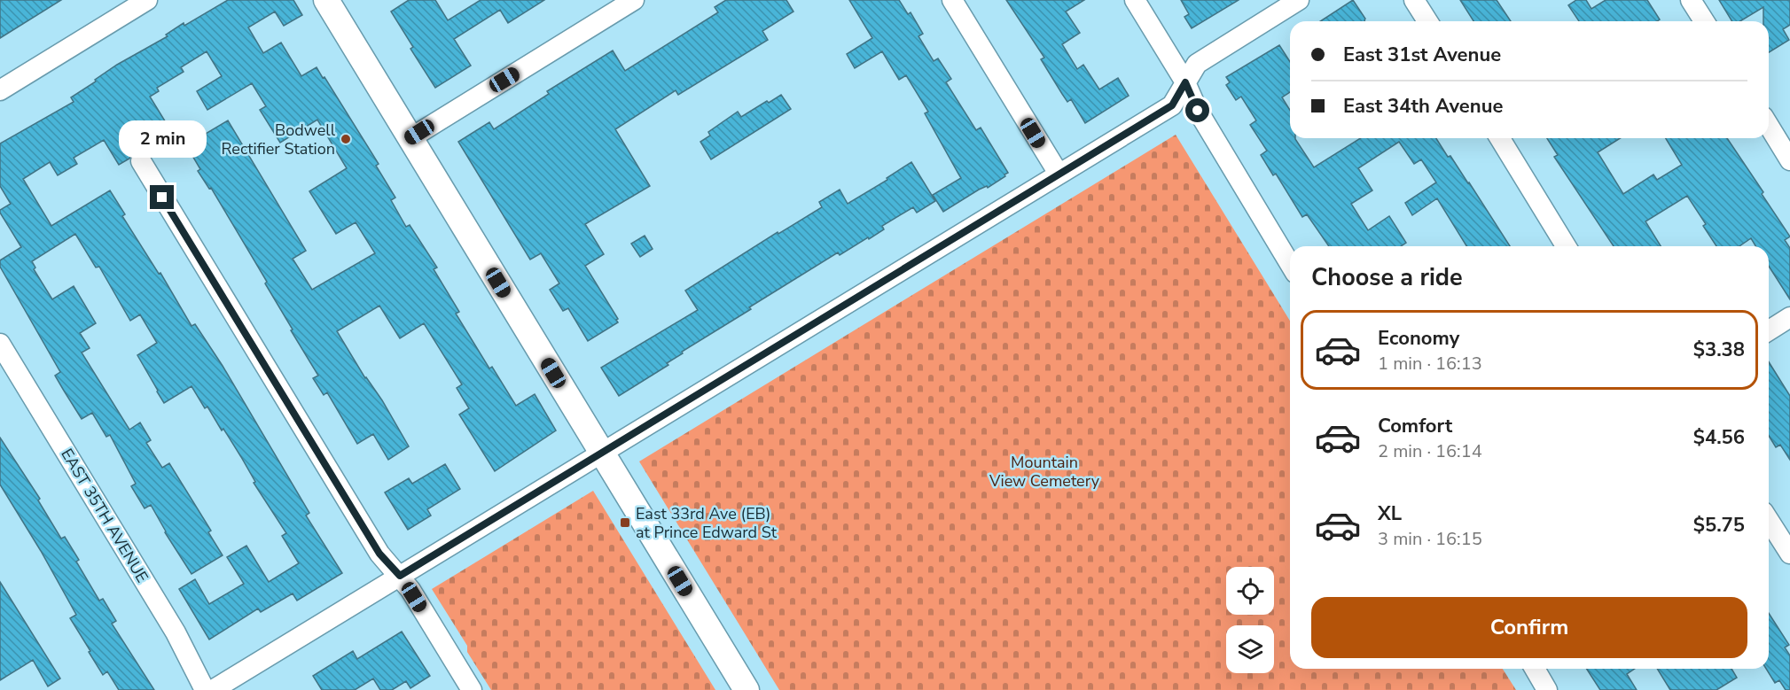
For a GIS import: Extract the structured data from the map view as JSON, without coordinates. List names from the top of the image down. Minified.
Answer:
{"streets":{"street":["EAST 35TH AVENUE"]},"parks":["Mountain View Cemetery"],"places":{"other":["Bodwell Rectifier Station"],"transit":["East 33rd Ave (EB) at Prince Edward St"]},"page":{"banner":["East 31st Avenue","East 34th Avenue"],"bubble":"2 min","heading":"Choose a ride","list":[{"name":"Economy","note":"1 min · 16:13","value":"$3.38"},{"name":"Comfort","note":"2 min · 16:14","value":"$4.56"},{"name":"XL","note":"3 min · 16:15","value":"$5.75"}],"buttons":"Confirm"}}
